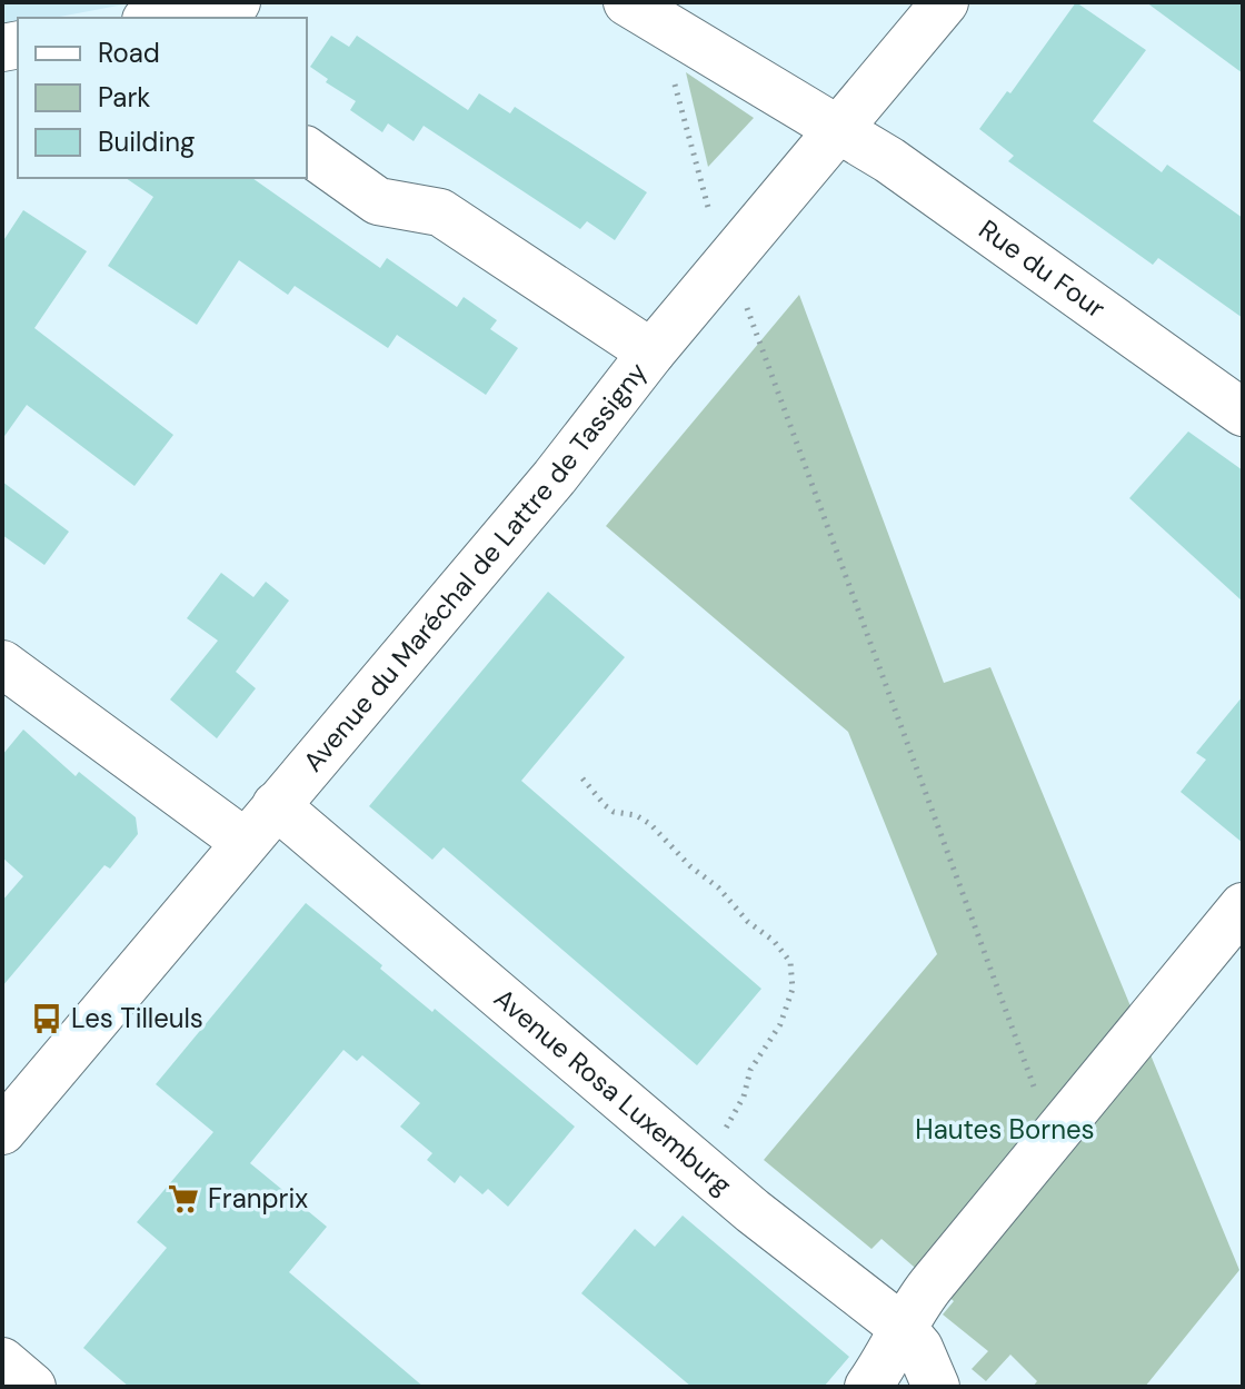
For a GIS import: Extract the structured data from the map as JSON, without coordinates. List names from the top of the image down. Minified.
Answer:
{"streets":{"street":["Rue du Four","Avenue du Maréchal de Lattre de Tassigny","Avenue Rosa Luxemburg"]},"crossings":[["Rue du Four","Avenue du Maréchal de Lattre de Tassigny"],["Avenue du Maréchal de Lattre de Tassigny","Avenue Rosa Luxemburg"]],"parks":["Hautes Bornes"],"places":{"bus stop":["Les Tilleuls"],"supermarket":["Franprix"]},"legend":["Road","Park","Building"]}
